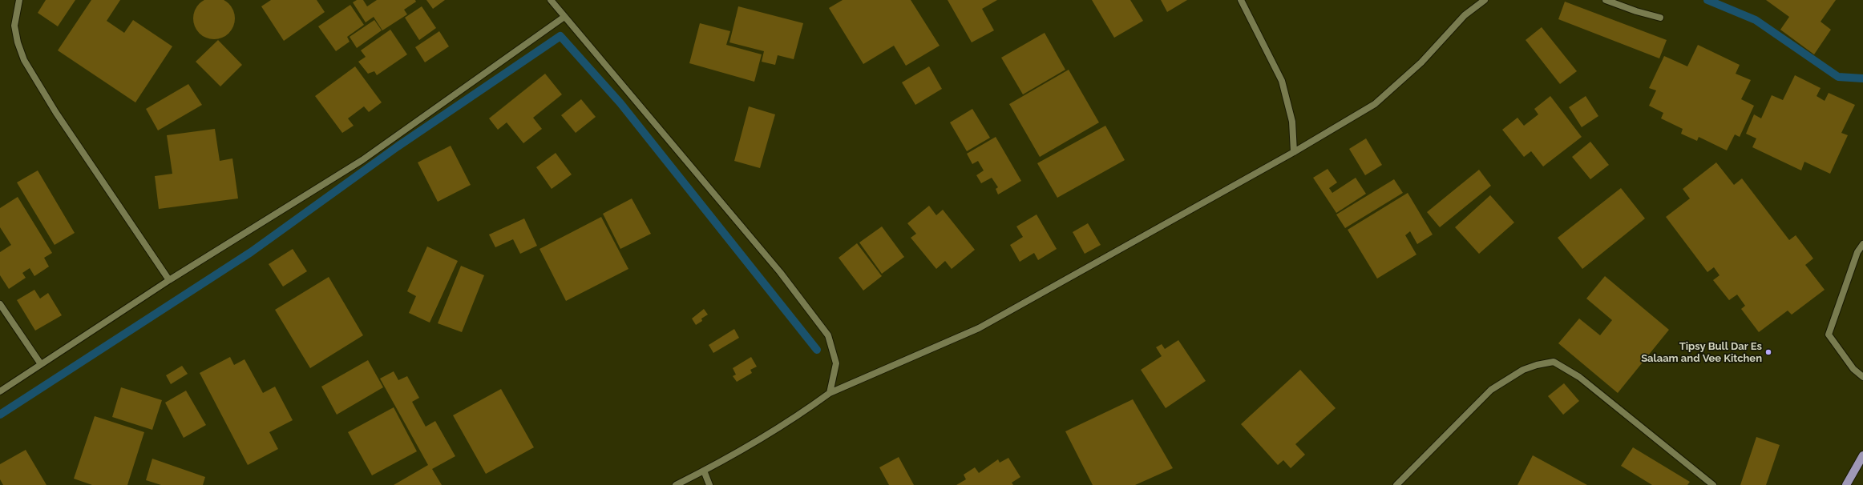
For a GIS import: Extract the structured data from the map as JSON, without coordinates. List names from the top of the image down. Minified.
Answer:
{"places":["Tipsy Bull Dar Es Salaam and Vee Kitchen"]}
